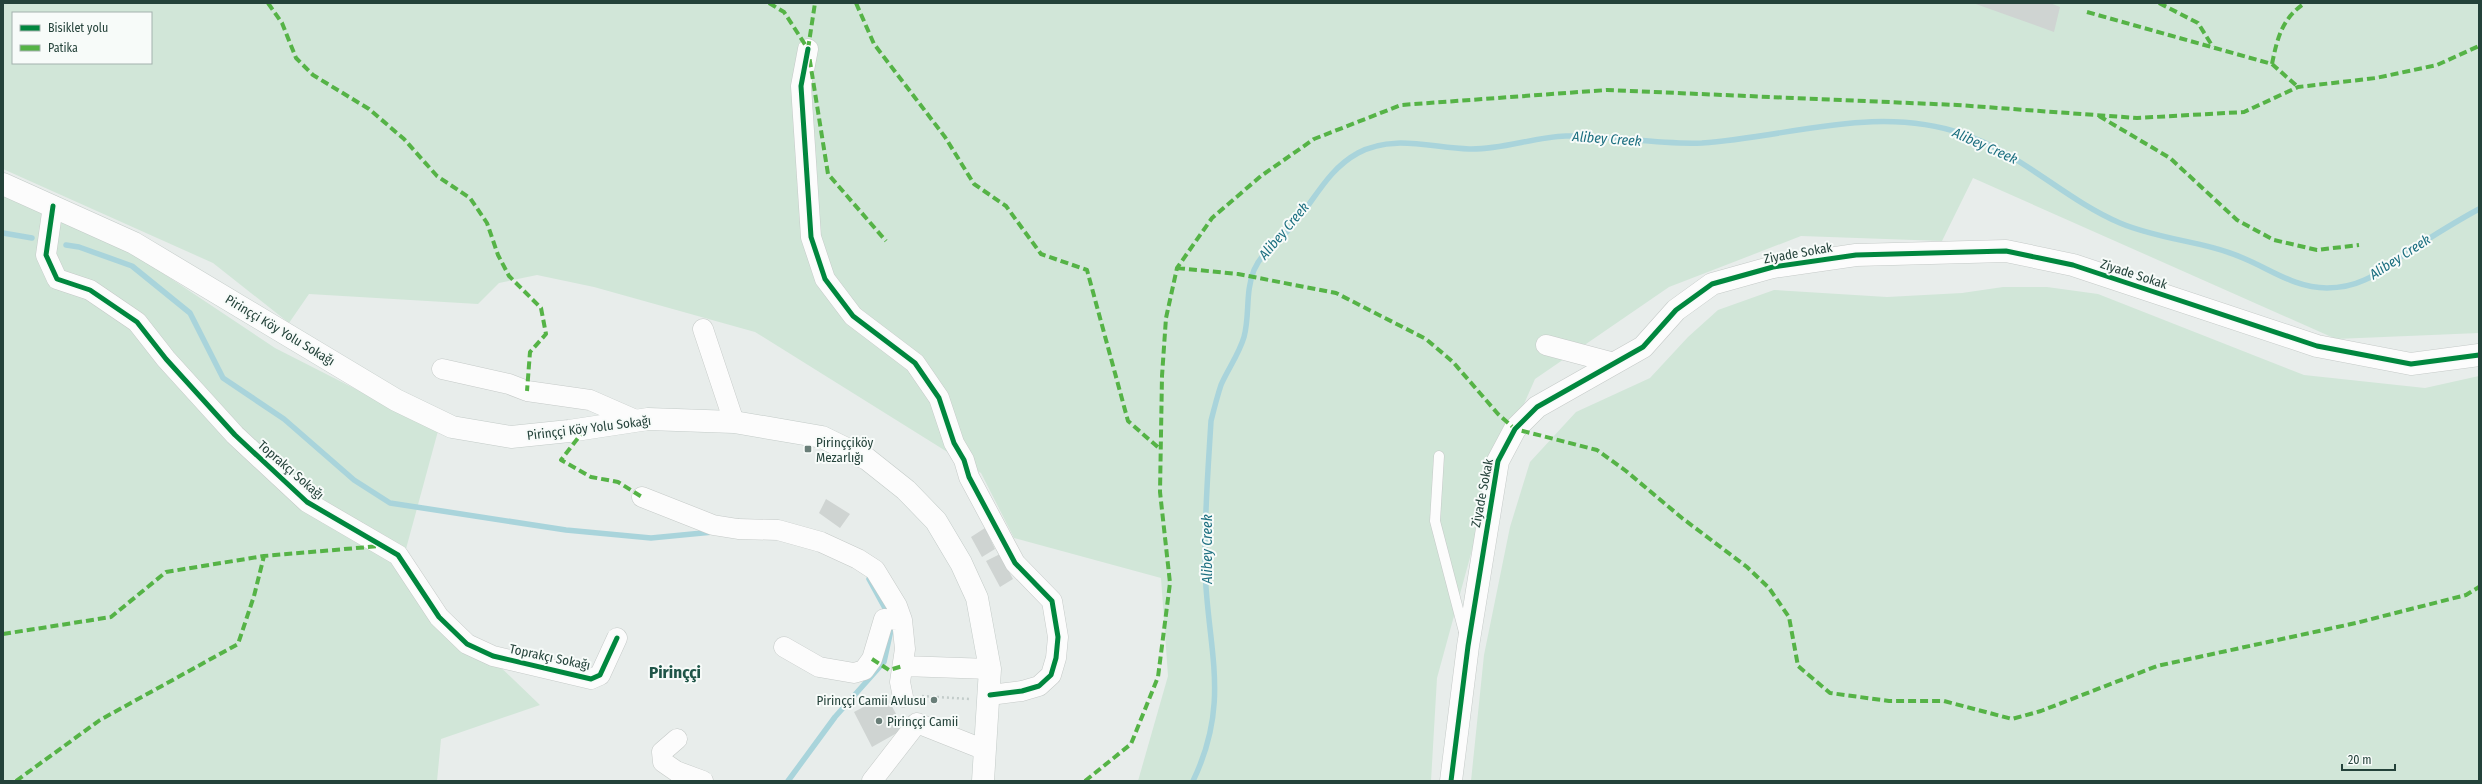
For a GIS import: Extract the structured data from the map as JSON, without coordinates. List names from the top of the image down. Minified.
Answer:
{"streets":{"street":["Ziyade Sokak","Pirinççi Köy Yolu Sokağı","Toprakçı Sokağı"]},"crossings":[["Pirinççi Köy Yolu Sokağı","Toprakçı Sokağı"]],"districts":["Pirinççi"],"water":["Alibey Creek"],"places":{"transit":["Pirinççiköy Mezarlığı"],"other":["Pirinççi Camii Avlusu","Pirinççi Camii"]},"legend":["Bisiklet yolu","Patika"],"scale_bar":"20 m"}
